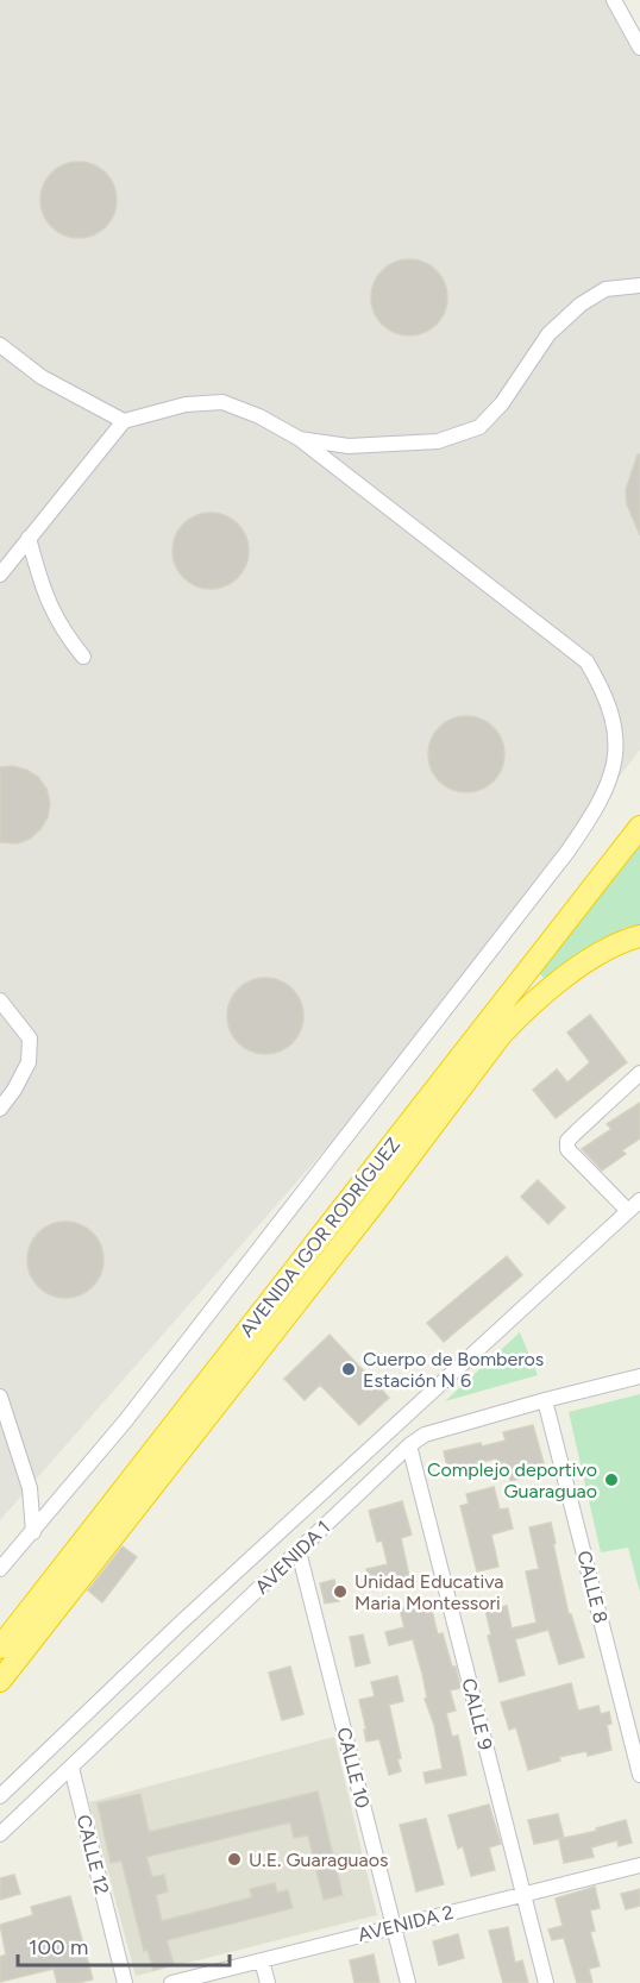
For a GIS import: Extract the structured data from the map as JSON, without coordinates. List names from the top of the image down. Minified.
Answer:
{"streets":{"highway":["AVENIDA IGOR RODRÍGUEZ"],"street":["AVENIDA 1","CALLE 8","CALLE 9","CALLE 10","CALLE 12","AVENIDA 2"]},"crossings":[["AVENIDA 1","CALLE 8"],["AVENIDA 1","CALLE 9"],["AVENIDA 1","CALLE 10"],["AVENIDA 1","CALLE 12"],["CALLE 9","AVENIDA 2"],["CALLE 10","AVENIDA 2"]],"places":["Cuerpo de Bomberos Estación N 6","Complejo deportivo Guaraguao","Unidad Educativa Maria Montessori","U.E. Guaraguaos"],"scale_bar":"100 m"}
